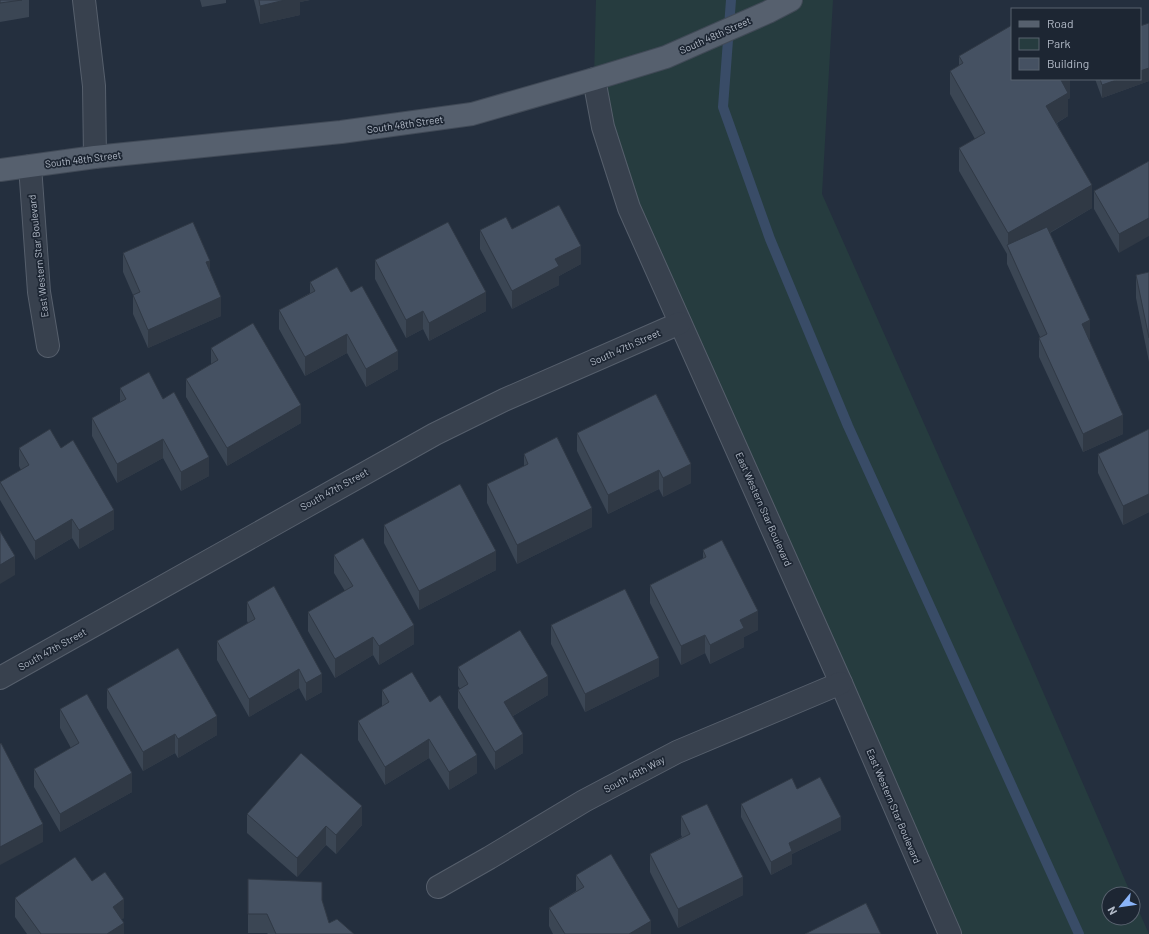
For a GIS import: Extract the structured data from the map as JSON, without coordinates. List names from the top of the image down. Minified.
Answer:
{"streets":{"main road":["South 48th Street"],"street":["East Western Star Boulevard","South 47th Street","South 46th Way"]},"crossings":[["South 48th Street","East Western Star Boulevard"],["East Western Star Boulevard","South 47th Street"],["East Western Star Boulevard","South 46th Way"]],"legend":["Road","Park","Building"],"north":"bottom left"}
